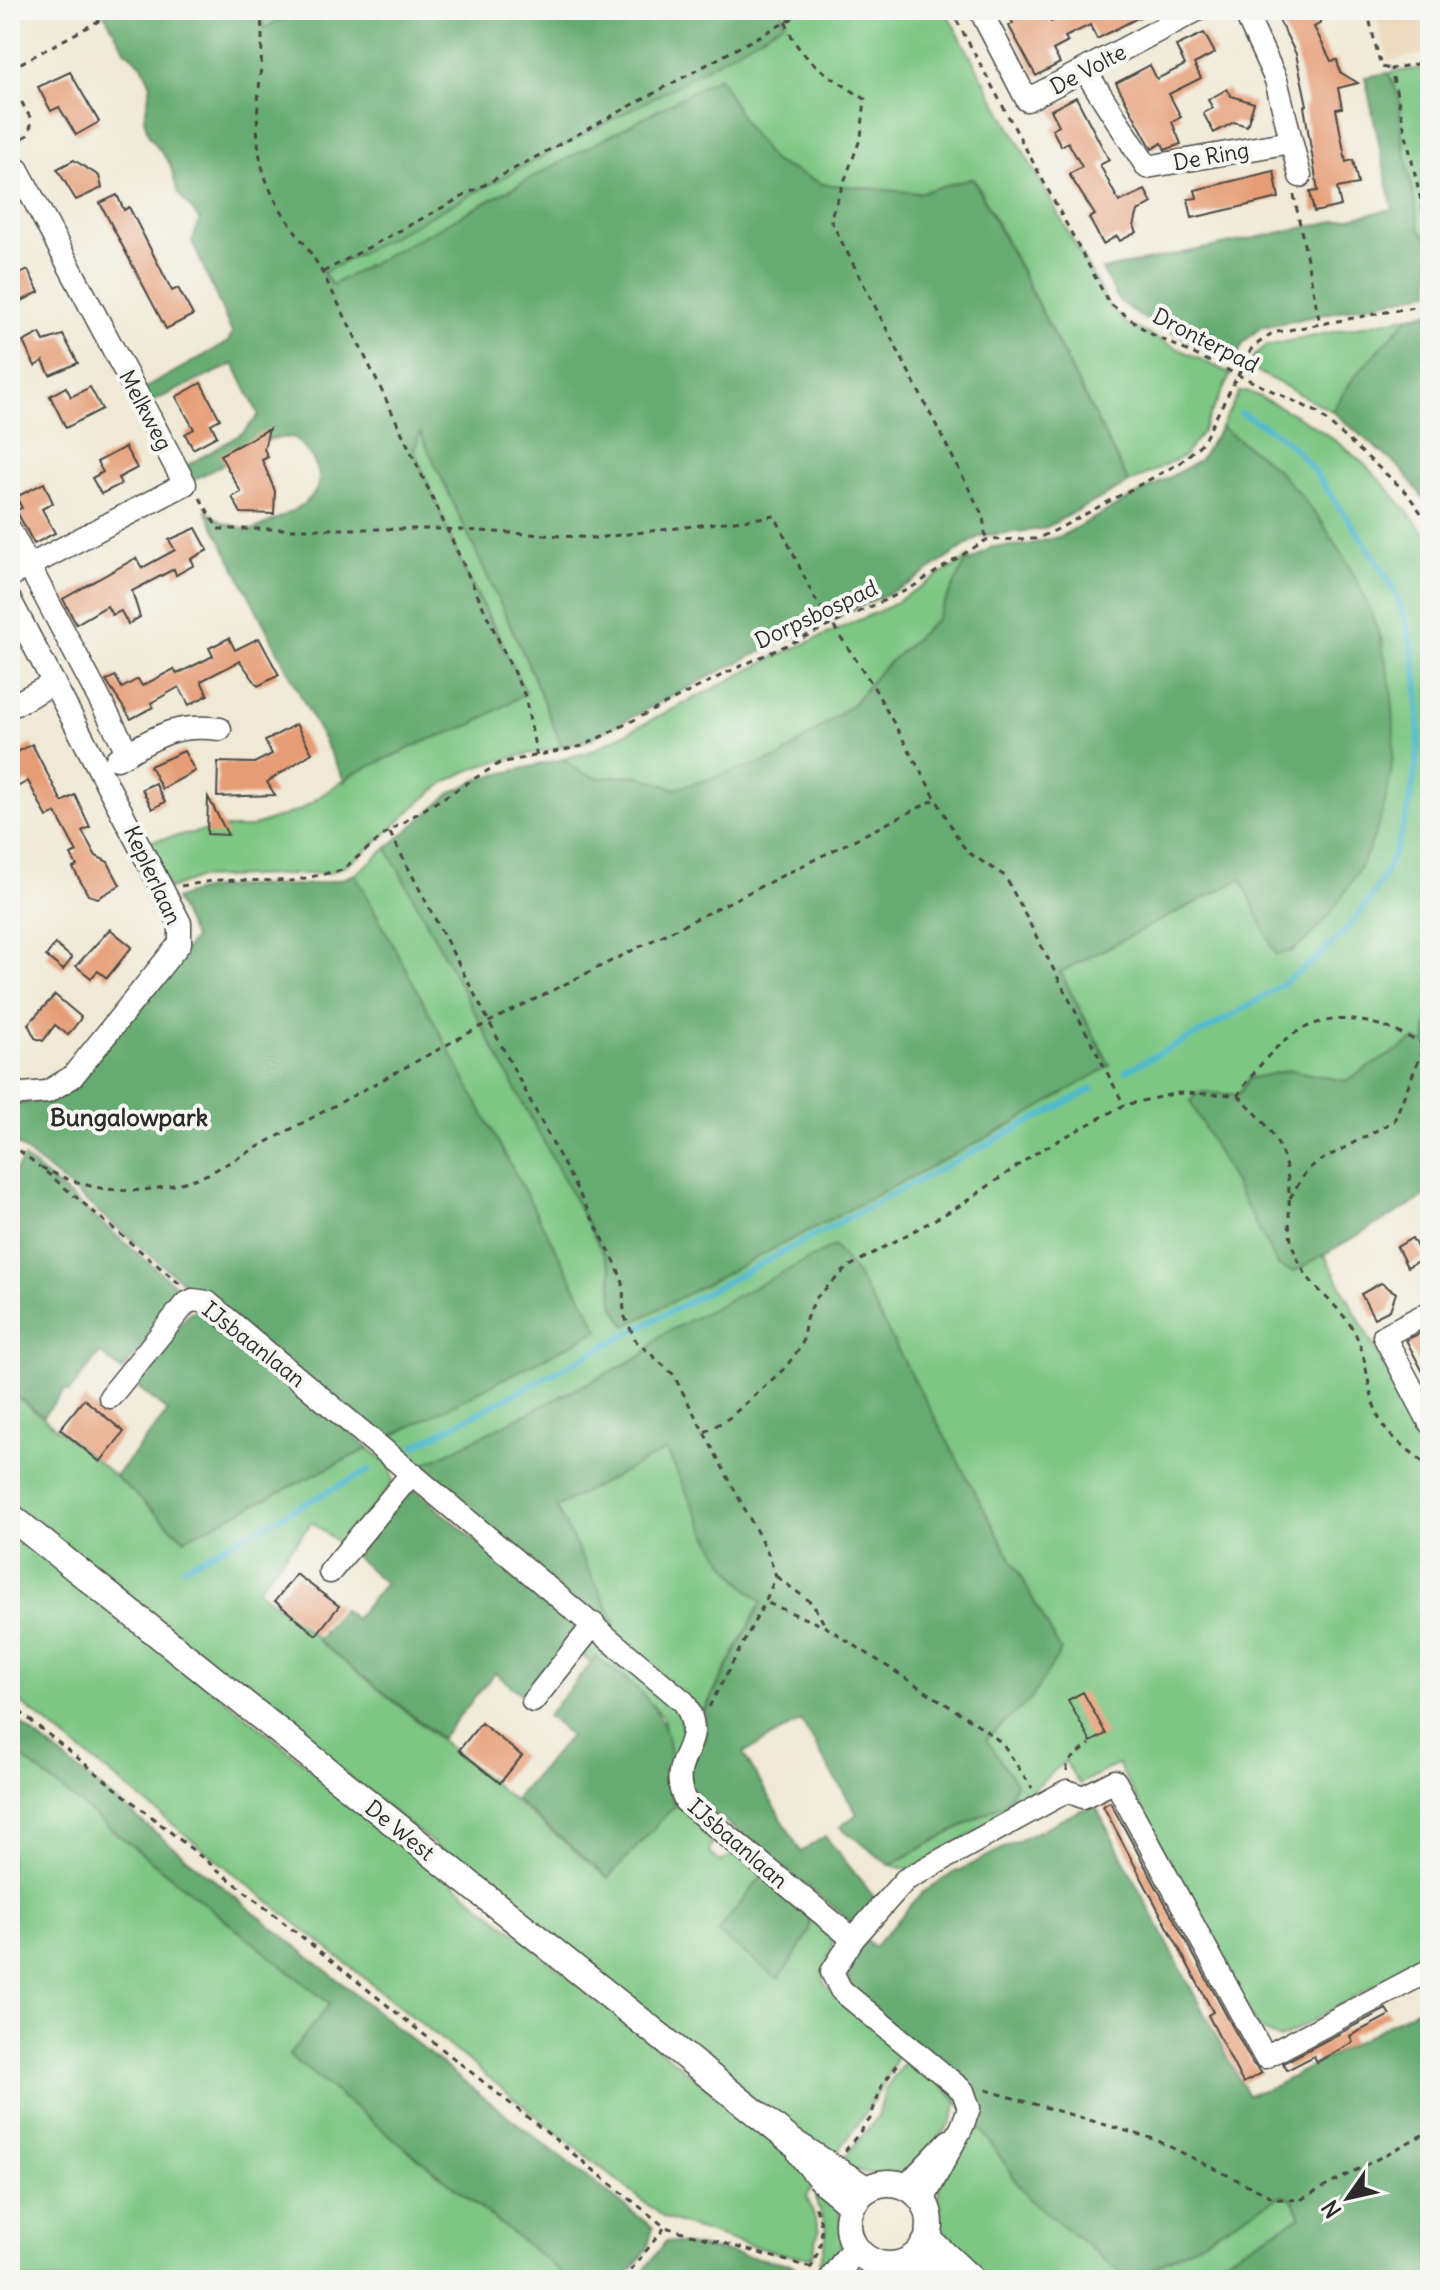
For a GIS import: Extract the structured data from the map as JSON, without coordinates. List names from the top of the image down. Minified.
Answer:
{"streets":{"main road":["De West"],"street":["De Volte","De Ring","Melkweg","Keplerlaan","IJsbaanlaan"],"path":["Dronterpad","Dorpsbospad"]},"crossings":[["De Volte","De Ring"],["Dorpsbospad","Keplerlaan"]],"districts":["Bungalowpark"],"north":"bottom left"}
